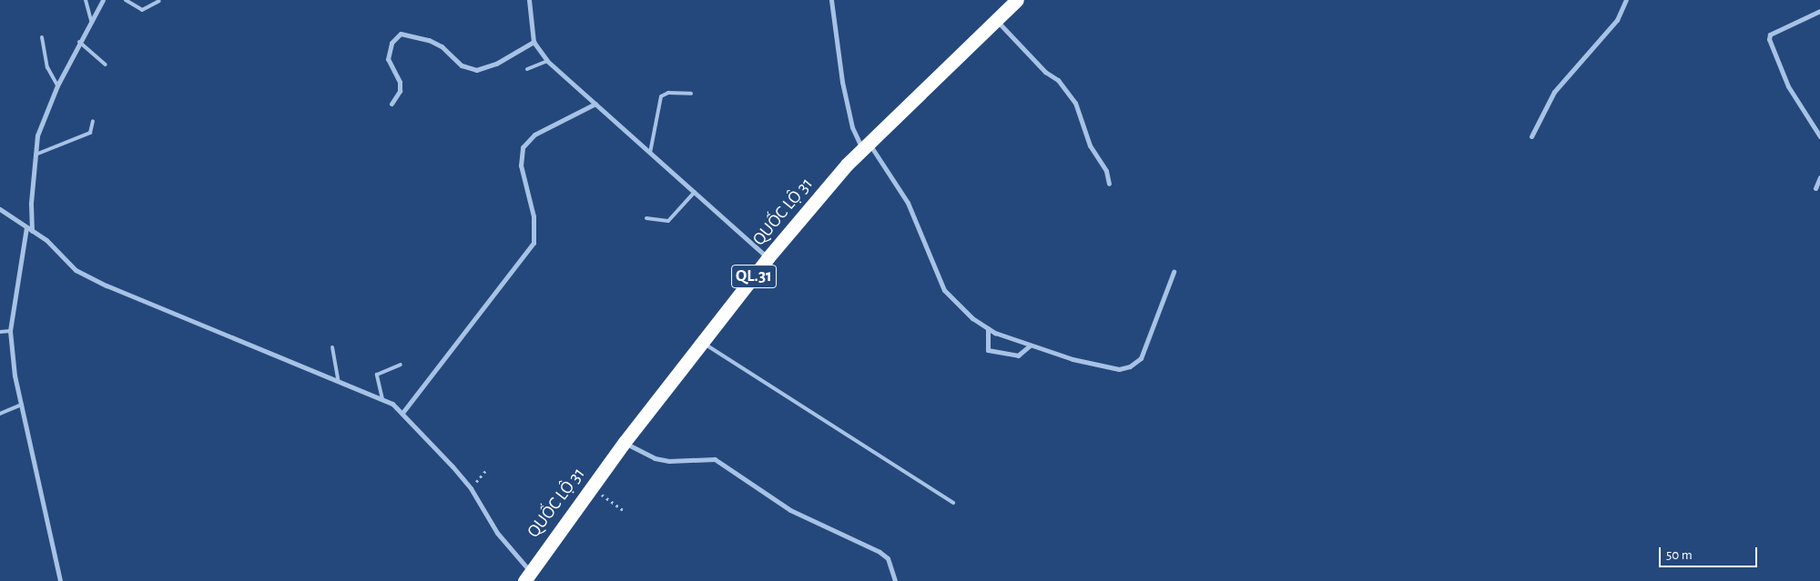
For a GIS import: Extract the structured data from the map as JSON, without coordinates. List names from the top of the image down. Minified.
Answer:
{"streets":{"highway":["QUỐC LỘ 31","QL.31"]},"scale_bar":"50 m"}
